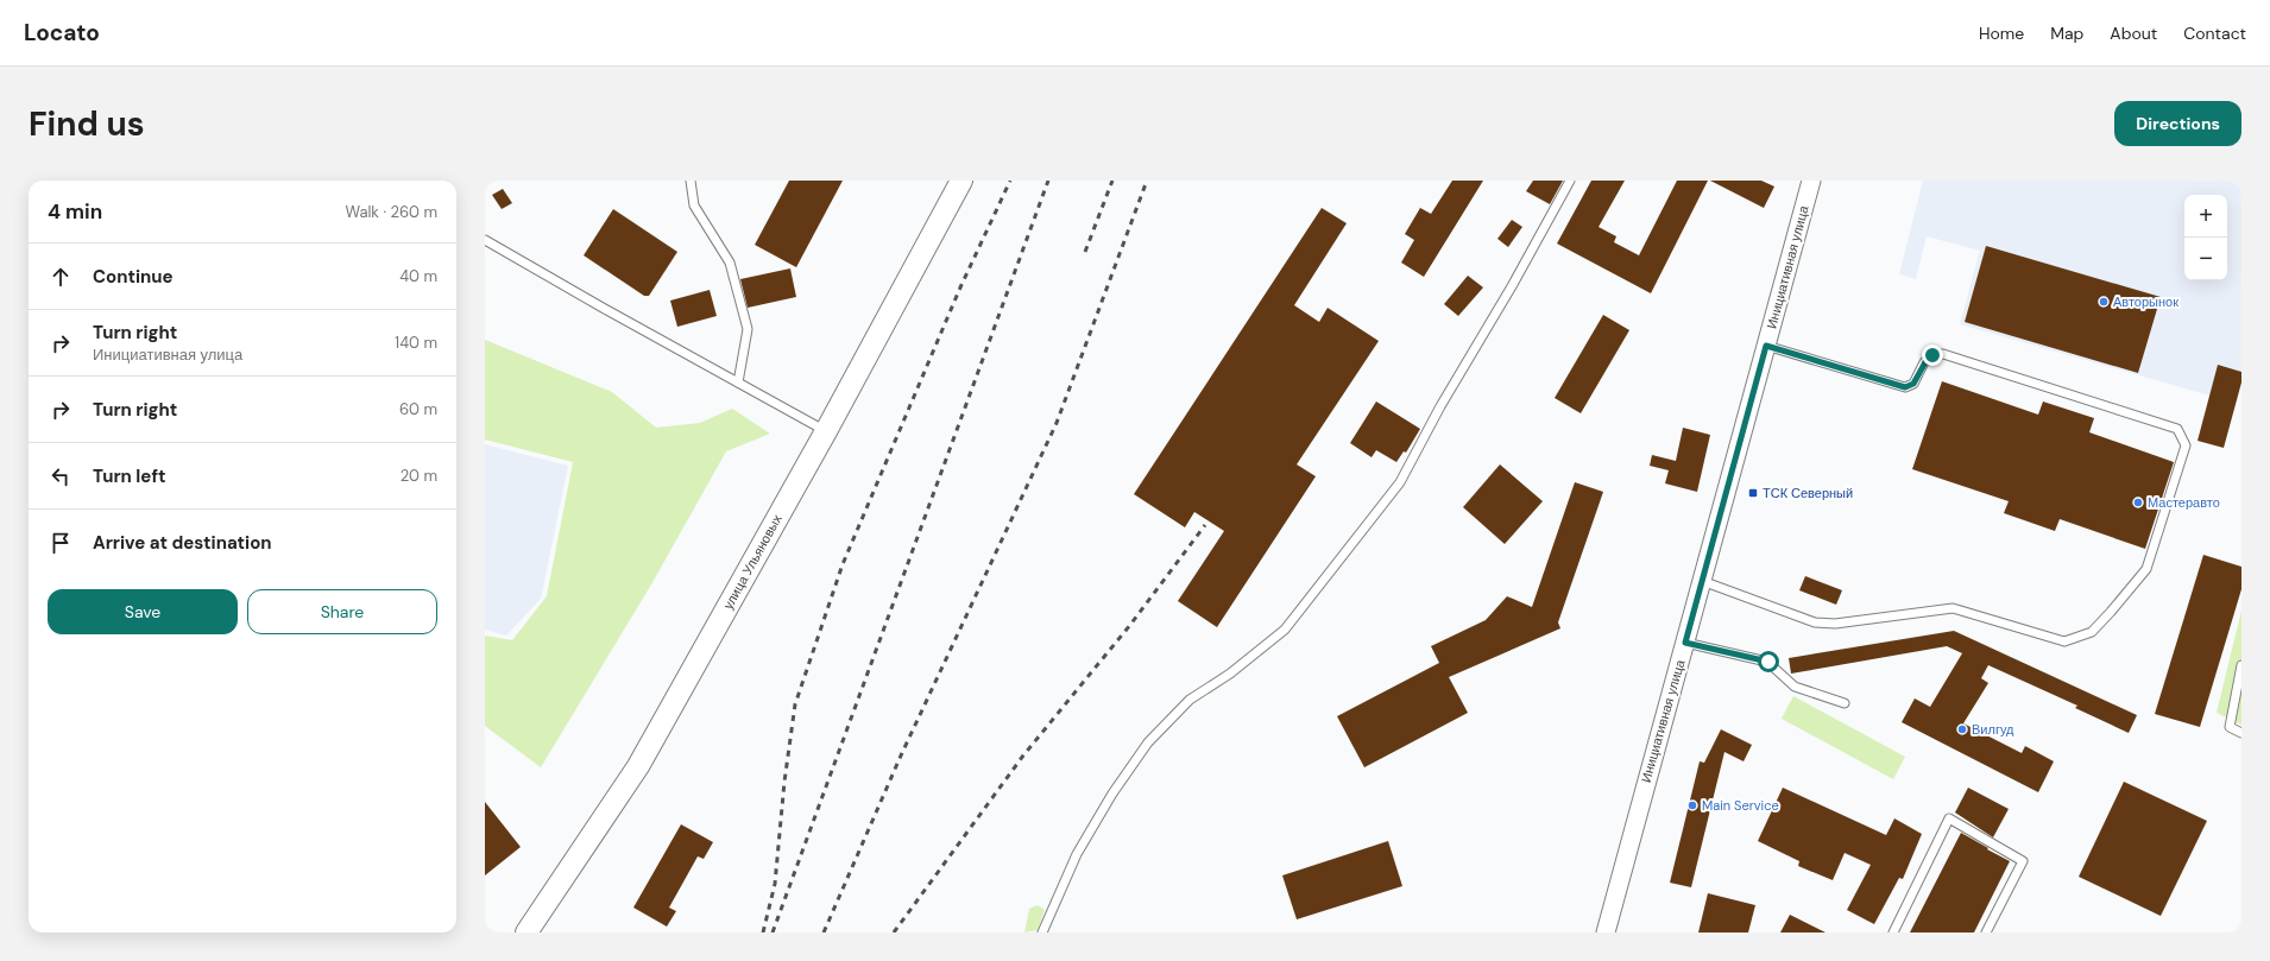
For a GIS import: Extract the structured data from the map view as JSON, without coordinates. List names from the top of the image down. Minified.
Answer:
{"streets":{"street":["Инициативная улица","улица Ульяновых"]},"places":{"other":["Авторынок","Мастеравто","Вилгуд","Main Service"],"transit":["ТСК Северный"]},"page":{"header":"Locato","nav":["Home","Map","About","Contact"],"buttons":["Directions",["Save","Share"]],"title":"Find us","heading":["4 min","Walk · 260 m"],"map_buttons":["+","−"],"list":[["Continue","40 m"],["Turn right","Инициативная улица","140 m"],["Turn right","60 m"],["Turn left","20 m"],"Arrive at destination"]}}
